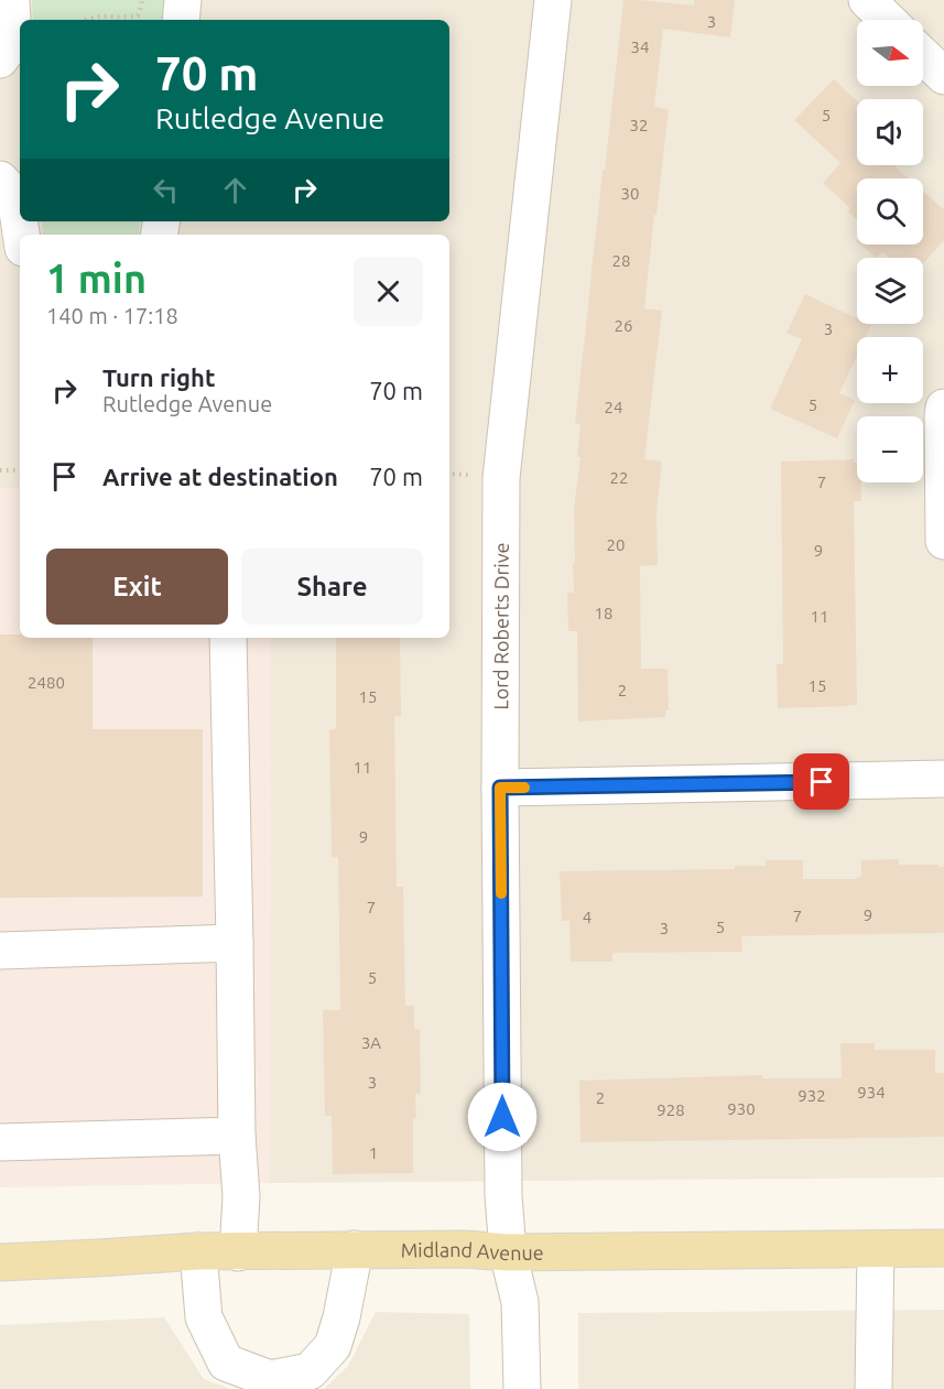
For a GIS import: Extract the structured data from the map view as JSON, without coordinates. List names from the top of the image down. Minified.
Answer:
{"streets":{"main road":["Midland Avenue"],"street":["Lord Roberts Drive"]},"crossings":[["Lord Roberts Drive","Midland Avenue"]],"house_numbers":["3","34","5","32","30","28","26","3","5","24","22","7","20","9","18","11","2480","15","2","15","11","9","7","9","7","4","5","3","5","3A","3","934","932","2","930","928","1"],"north":"right","page":{"map_buttons":["+","−"],"turn":["70 m","Rutledge Avenue"],"heading":["1 min","140 m · 17:18"],"list":[{"name":"Turn right","note":"Rutledge Avenue","value":"70 m"},{"name":"Arrive at destination","value":"70 m"}],"buttons":["Exit","Share"]}}
